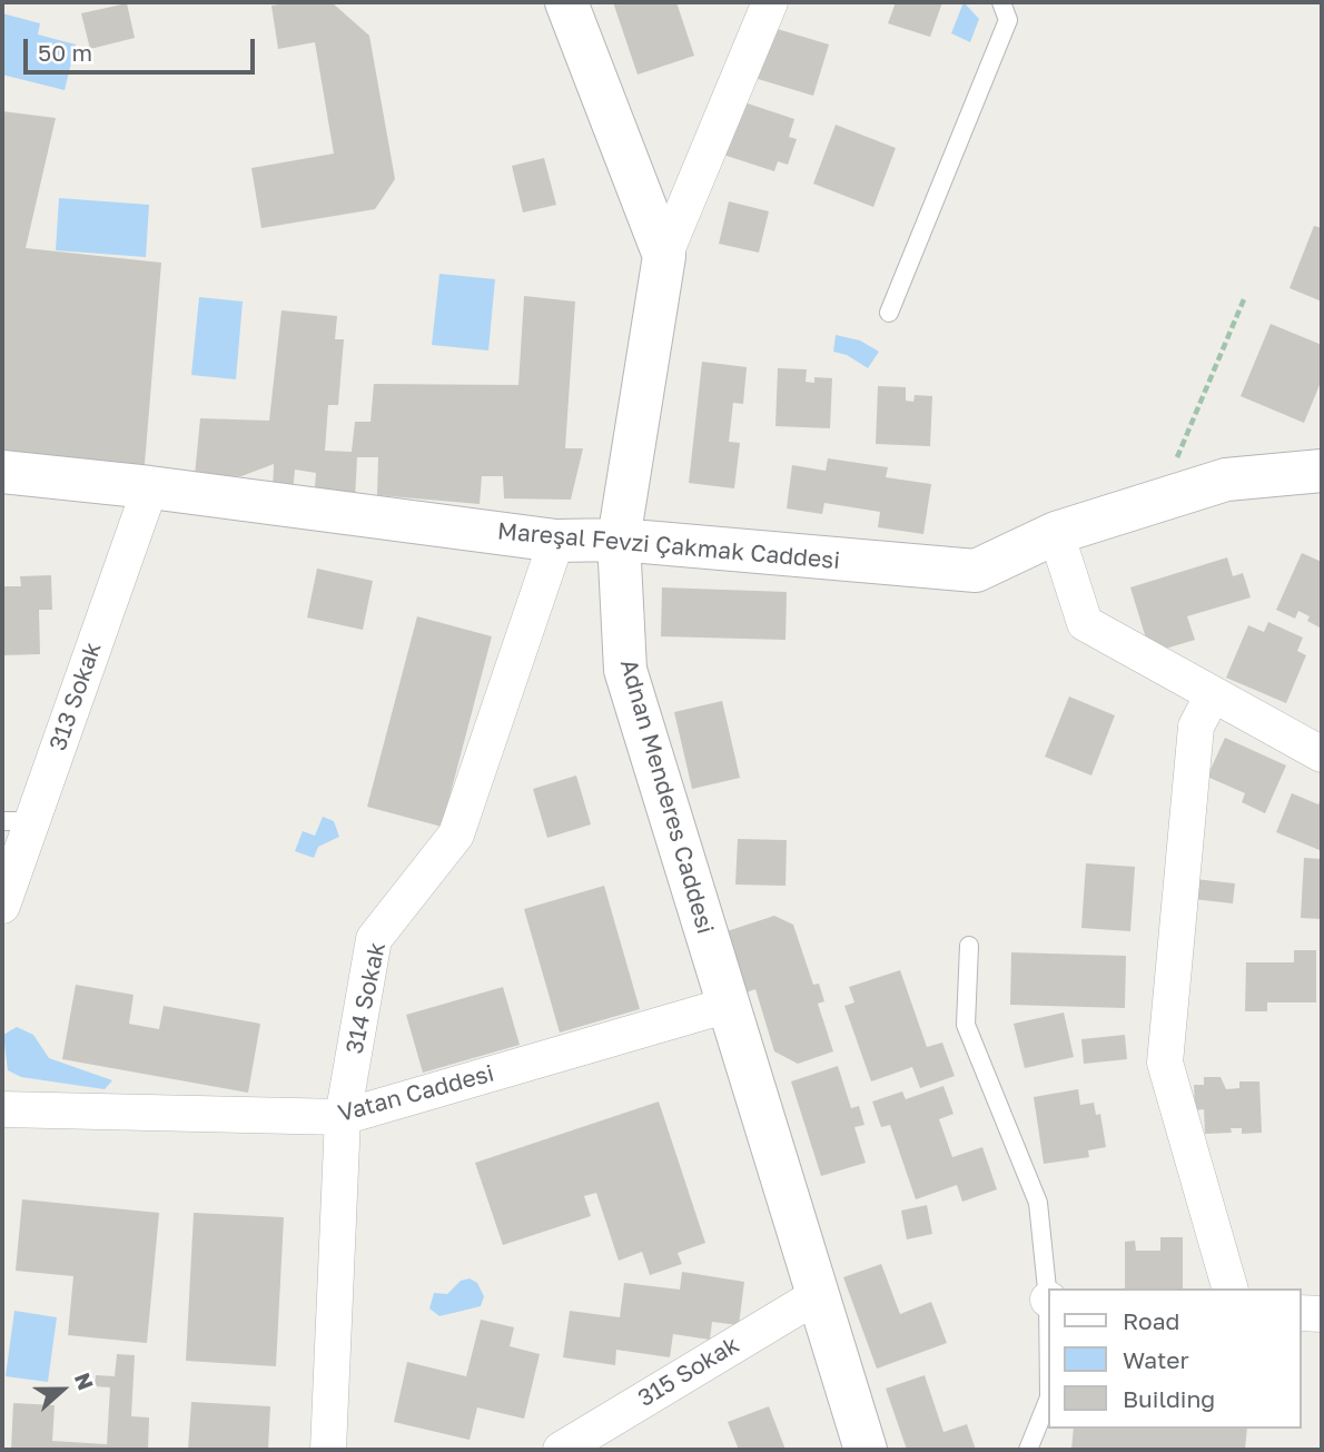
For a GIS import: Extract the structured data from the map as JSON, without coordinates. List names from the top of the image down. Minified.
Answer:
{"streets":{"street":["Mareşal Fevzi Çakmak Caddesi","313 Sokak","Adnan Menderes Caddesi","314 Sokak","Vatan Caddesi","315 Sokak"]},"crossings":[["Mareşal Fevzi Çakmak Caddesi","313 Sokak"],["Mareşal Fevzi Çakmak Caddesi","Adnan Menderes Caddesi"],["Mareşal Fevzi Çakmak Caddesi","314 Sokak"],["Adnan Menderes Caddesi","Vatan Caddesi"],["Adnan Menderes Caddesi","315 Sokak"],["314 Sokak","Vatan Caddesi"]],"legend":["Road","Water","Building"],"scale_bar":"50 m","north":"right"}
